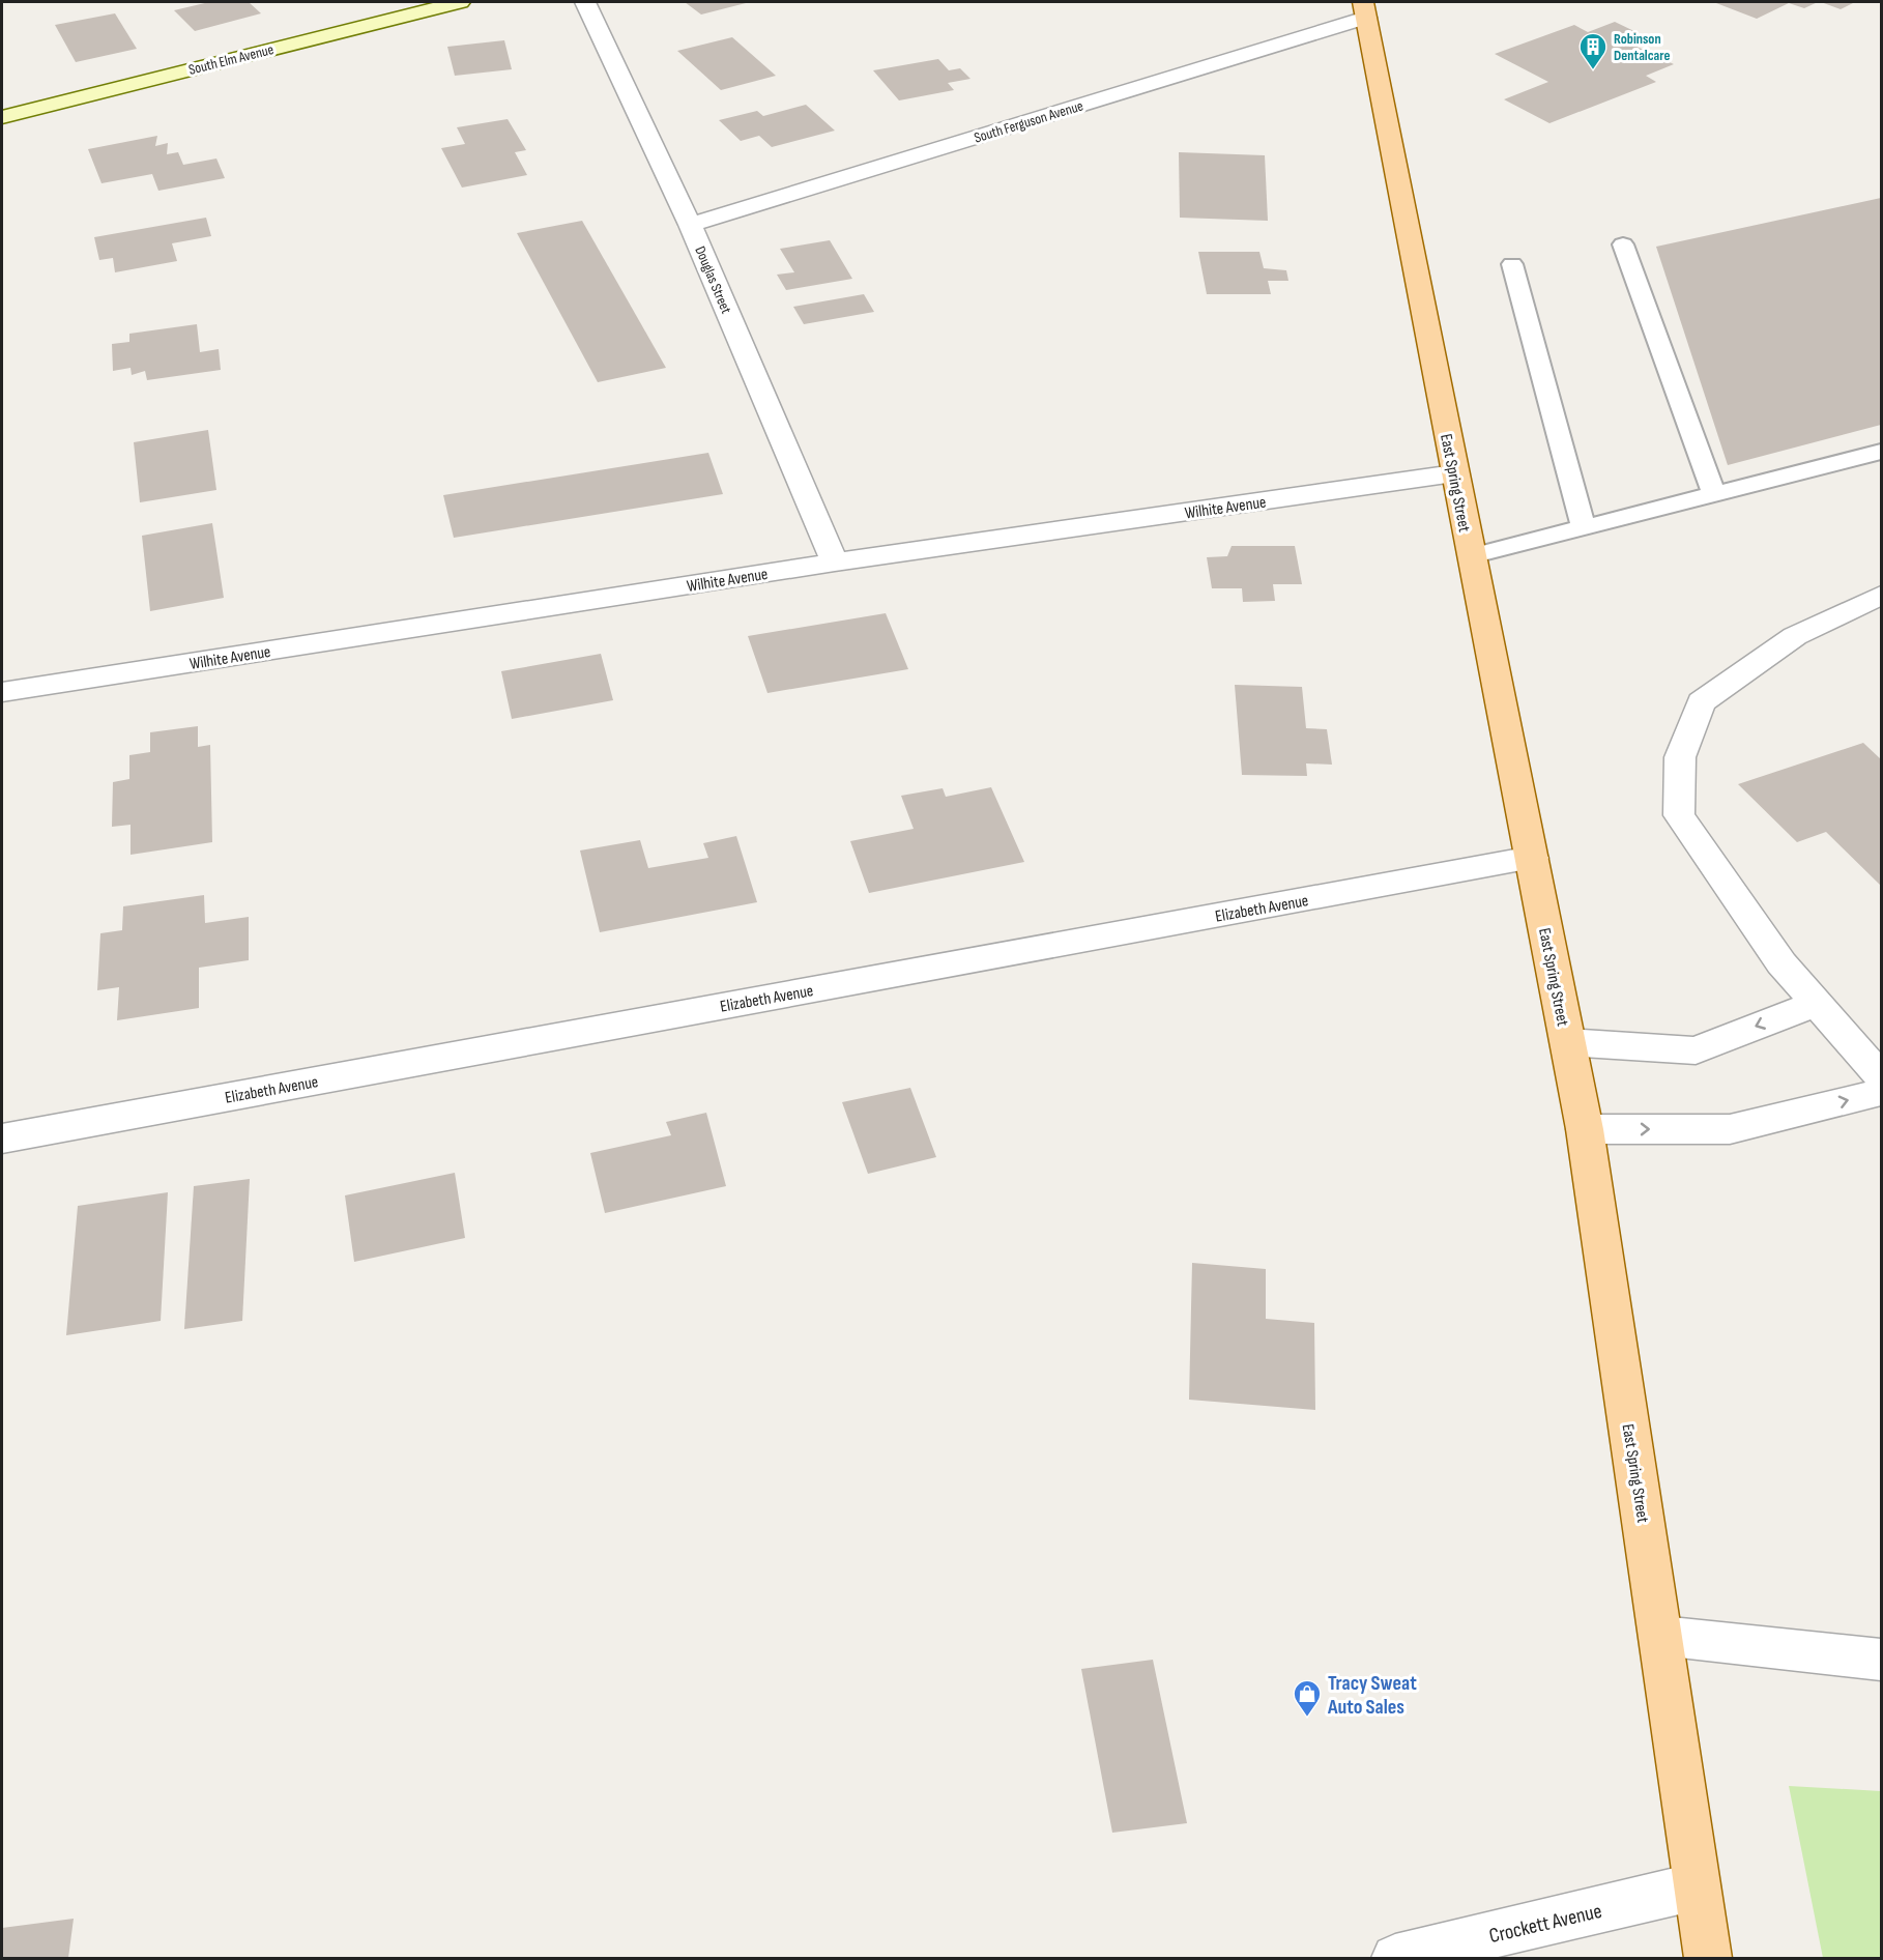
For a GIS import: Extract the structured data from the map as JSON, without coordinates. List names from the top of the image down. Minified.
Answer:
{"streets":{"main road":["East Spring Street"],"street":["South Elm Avenue","South Ferguson Avenue","Douglas Street","Wilhite Avenue","Elizabeth Avenue","Crockett Avenue"]},"crossings":[["South Ferguson Avenue","Douglas Street"],["South Ferguson Avenue","East Spring Street"],["Douglas Street","Wilhite Avenue"],["East Spring Street","Wilhite Avenue"],["East Spring Street","Elizabeth Avenue"],["East Spring Street","Crockett Avenue"]],"places":{"building":["Robinson Dentalcare"],"shop":["Tracy Sweat Auto Sales"]}}
